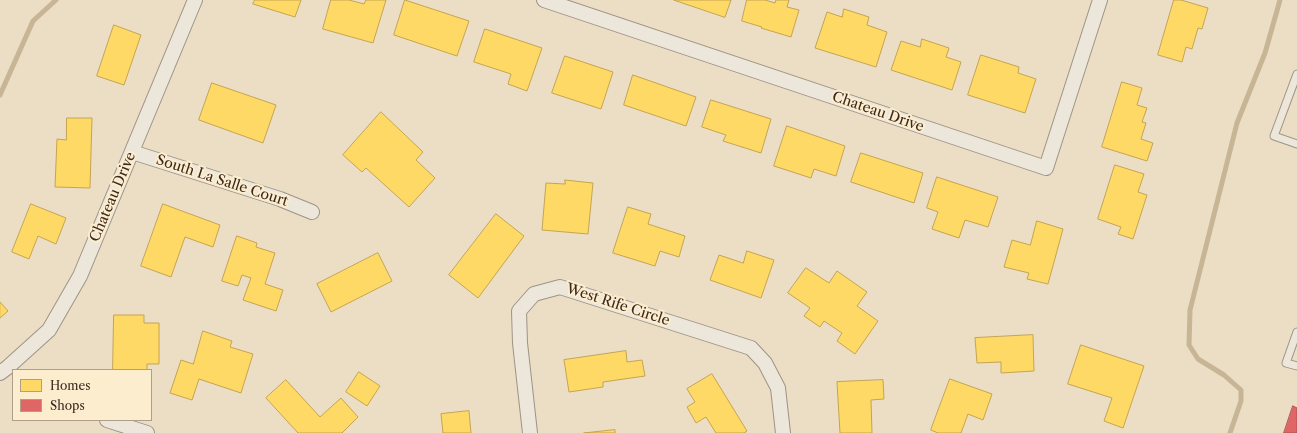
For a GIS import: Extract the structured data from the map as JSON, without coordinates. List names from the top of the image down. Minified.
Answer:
{"streets":{"street":["Chateau Drive","South La Salle Court","West Rife Circle"]},"crossings":[["Chateau Drive","South La Salle Court"]],"legend":["Homes","Shops"]}
